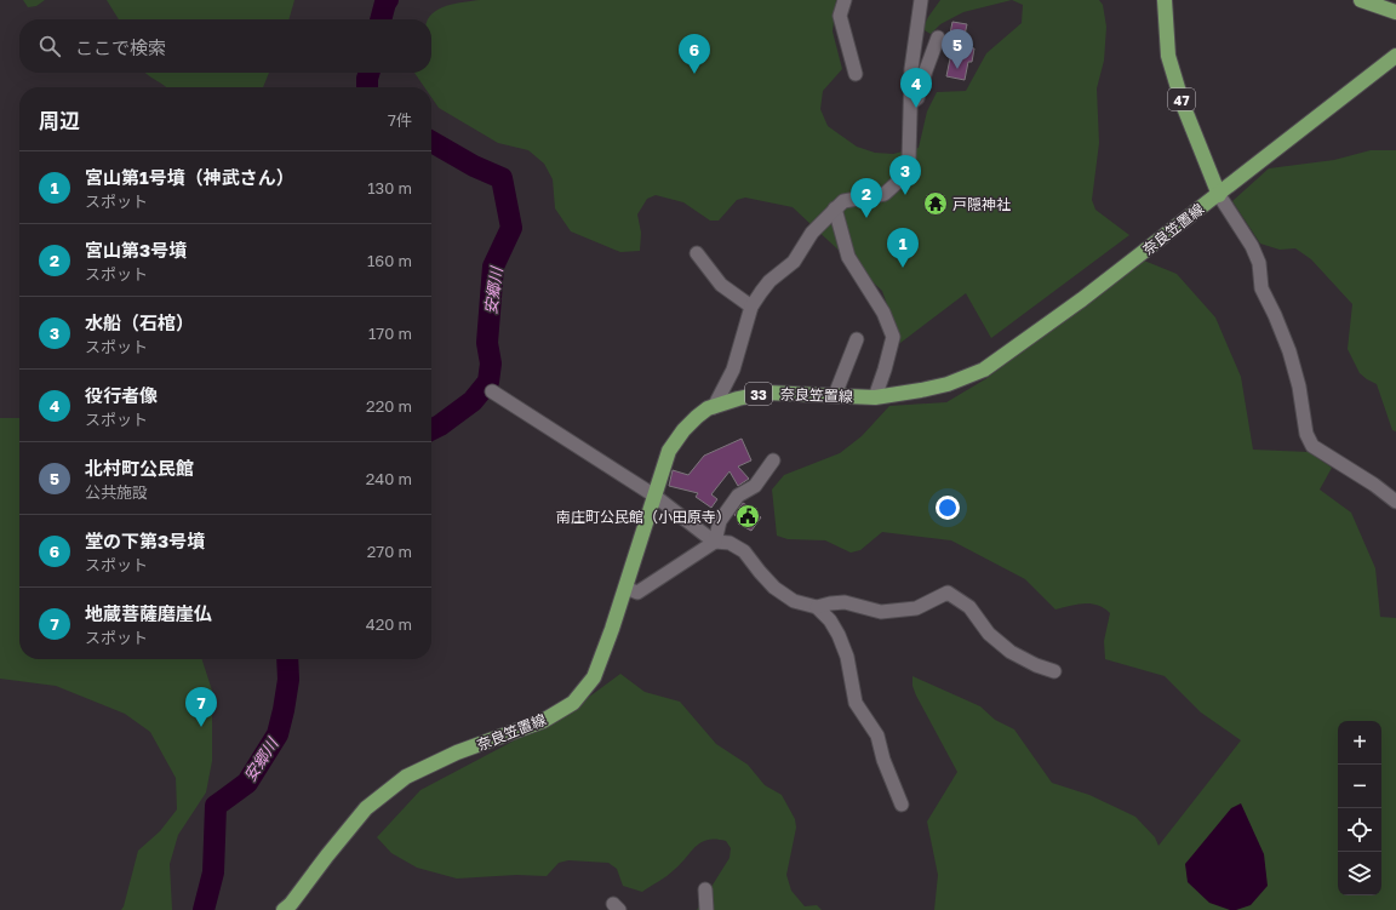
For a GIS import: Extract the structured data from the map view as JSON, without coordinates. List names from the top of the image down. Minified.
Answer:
{"streets":{"main road":["47","奈良笠置線","33"]},"crossings":[["47","奈良笠置線"]],"water":["安郷川"],"places":{"temple":["戸隠神社"],"public building":["南庄町公民館（小田原寺）"]},"page":{"search":"ここで検索","pins":["5","6","4","3","2","1","7"],"heading":["周辺","7件"],"list":[{"mark":"1","name":"宮山第1号墳（神武さん）","note":"スポット","value":"130 m"},{"mark":"2","name":"宮山第3号墳","note":"スポット","value":"160 m"},{"mark":"3","name":"水船（石棺）","note":"スポット","value":"170 m"},{"mark":"4","name":"役行者像","note":"スポット","value":"220 m"},{"mark":"5","name":"北村町公民館","note":"公共施設","value":"240 m"},{"mark":"6","name":"堂の下第3号墳","note":"スポット","value":"270 m"},{"mark":"7","name":"地蔵菩薩磨崖仏","note":"スポット","value":"420 m"}],"map_buttons":["+","−"]}}
